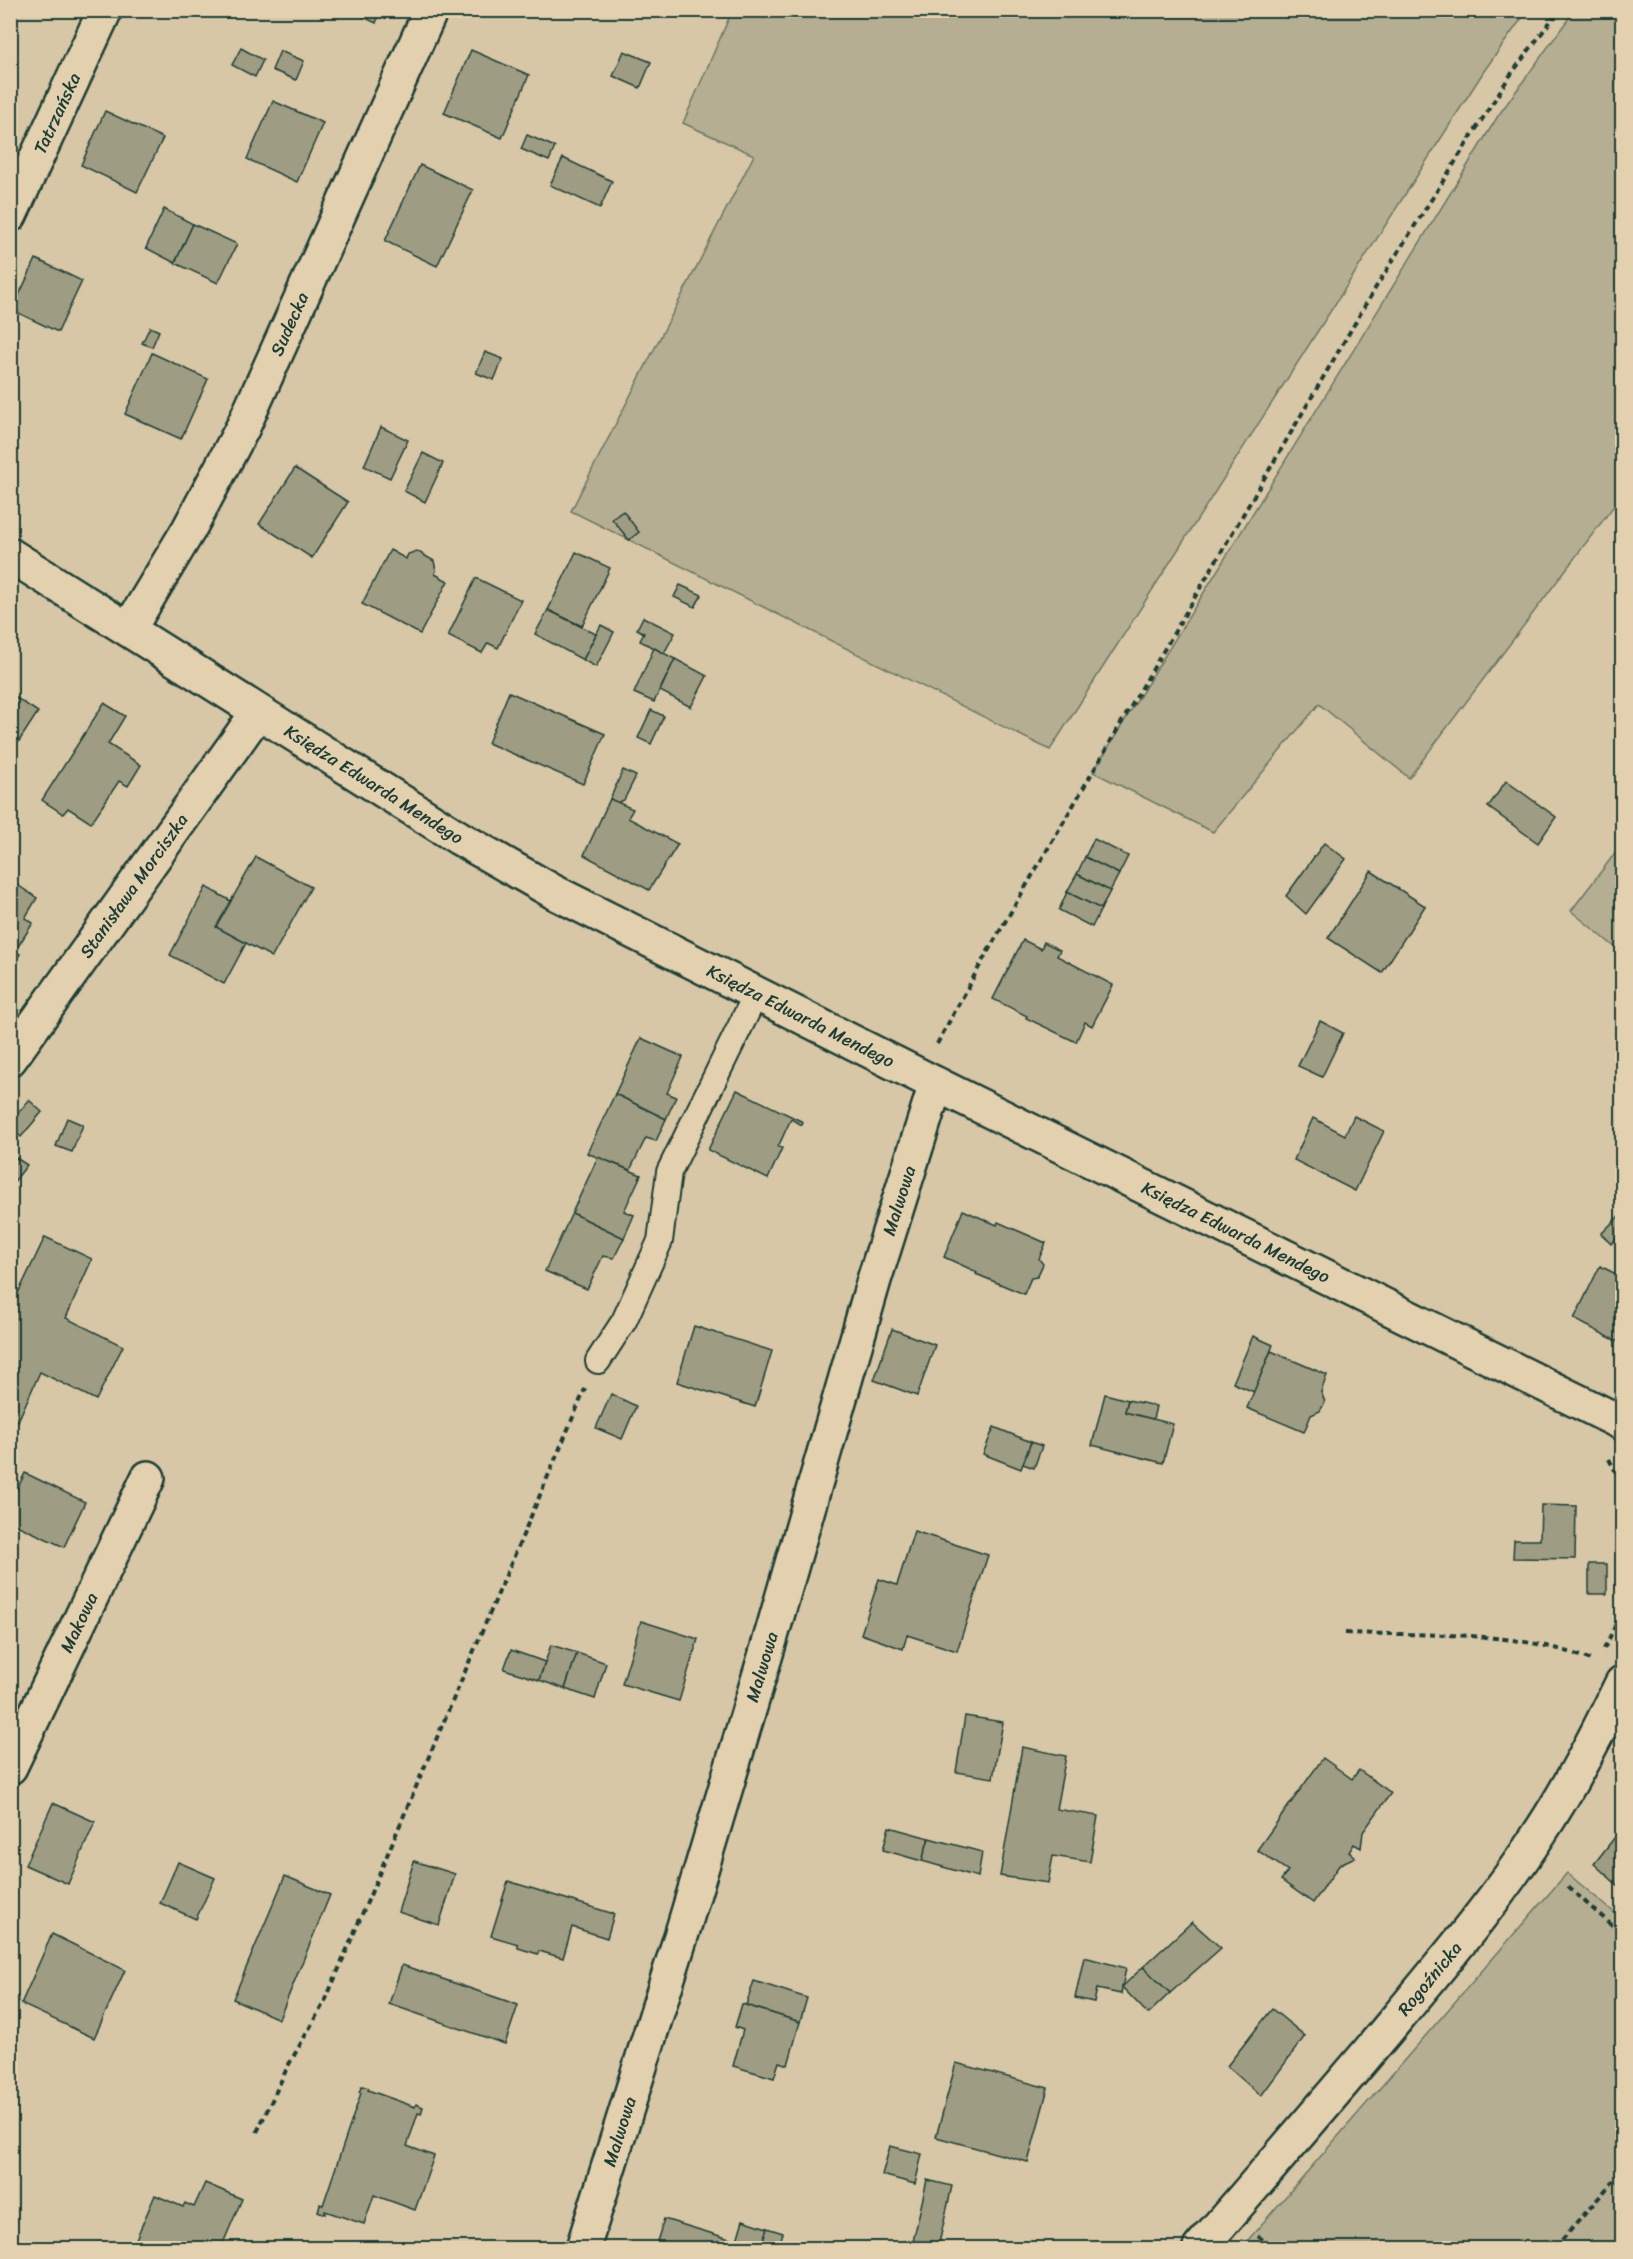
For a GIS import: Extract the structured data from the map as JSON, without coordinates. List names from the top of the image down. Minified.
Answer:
{"streets":{"street":["Tatrzańska","Sudecka","Księdza Edwarda Mendego","Stanisława Morciszka","Malwowa","Makowa","Rogoźnicka"]},"crossings":[["Sudecka","Księdza Edwarda Mendego"],["Księdza Edwarda Mendego","Stanisława Morciszka"],["Księdza Edwarda Mendego","Malwowa"]]}
